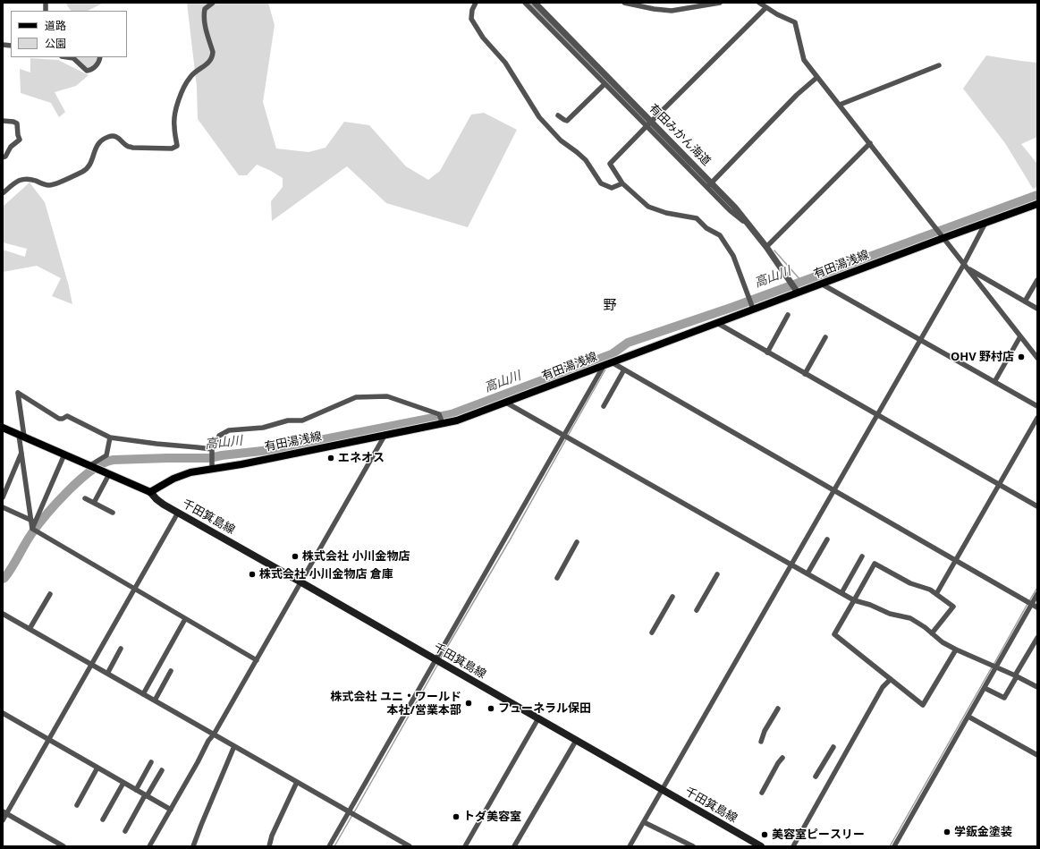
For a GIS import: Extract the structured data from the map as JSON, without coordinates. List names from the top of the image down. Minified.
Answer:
{"streets":{"main road":["有田湯浅線","千田箕島線"],"street":["有田みかん海道"]},"crossings":[["有田みかん海道","有田湯浅線"],["有田湯浅線","千田箕島線"]],"districts":["野"],"water":["高山川"],"places":["OHV 野村店","エネオス","株式会社 小川金物店","株式会社 小川金物店 倉庫","株式会社 ユニ・ワールド 本社/営業本部","フューネラル保田","トダ美容室","学鈑金塗装","美容室ピースリー"],"legend":["道路","公園"]}
